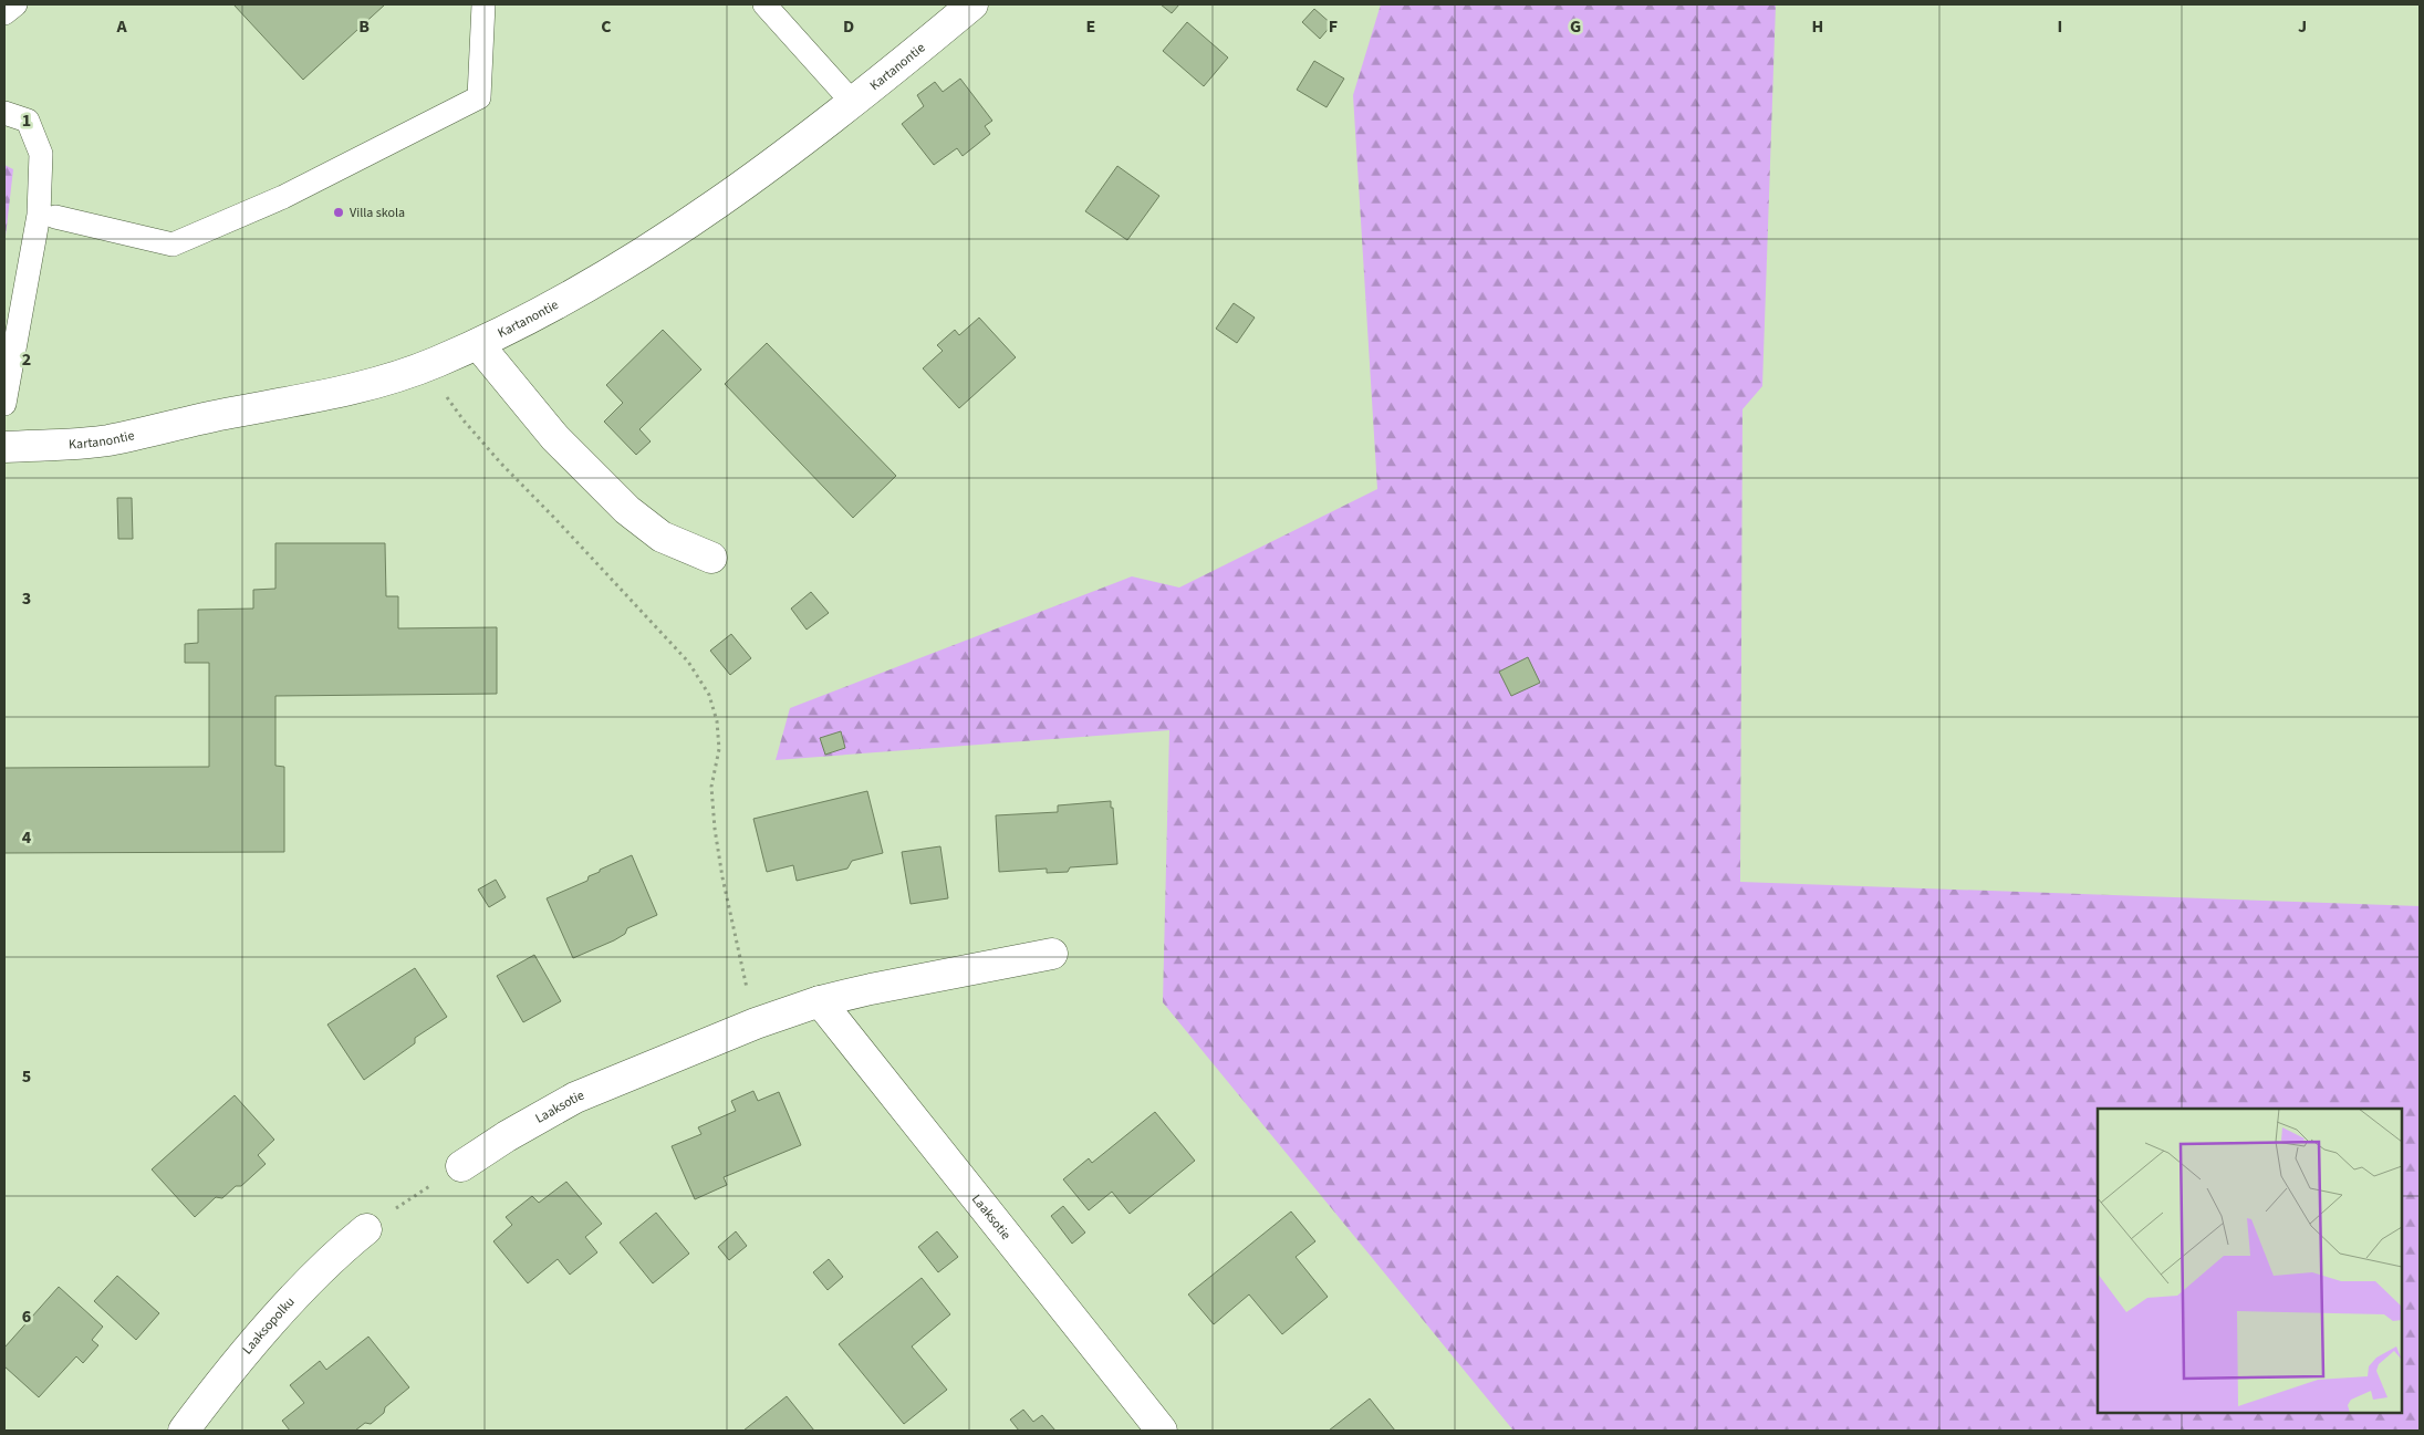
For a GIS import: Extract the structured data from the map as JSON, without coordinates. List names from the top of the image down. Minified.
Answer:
{"streets":{"street":["Kartanontie","Laaksotie","Laaksopolku"]},"places":["Villa skola"],"grid":{"columns":["A","B","C","D","E","F","G","H","I","J"],"rows":["1","2","3","4","5","6"]}}
